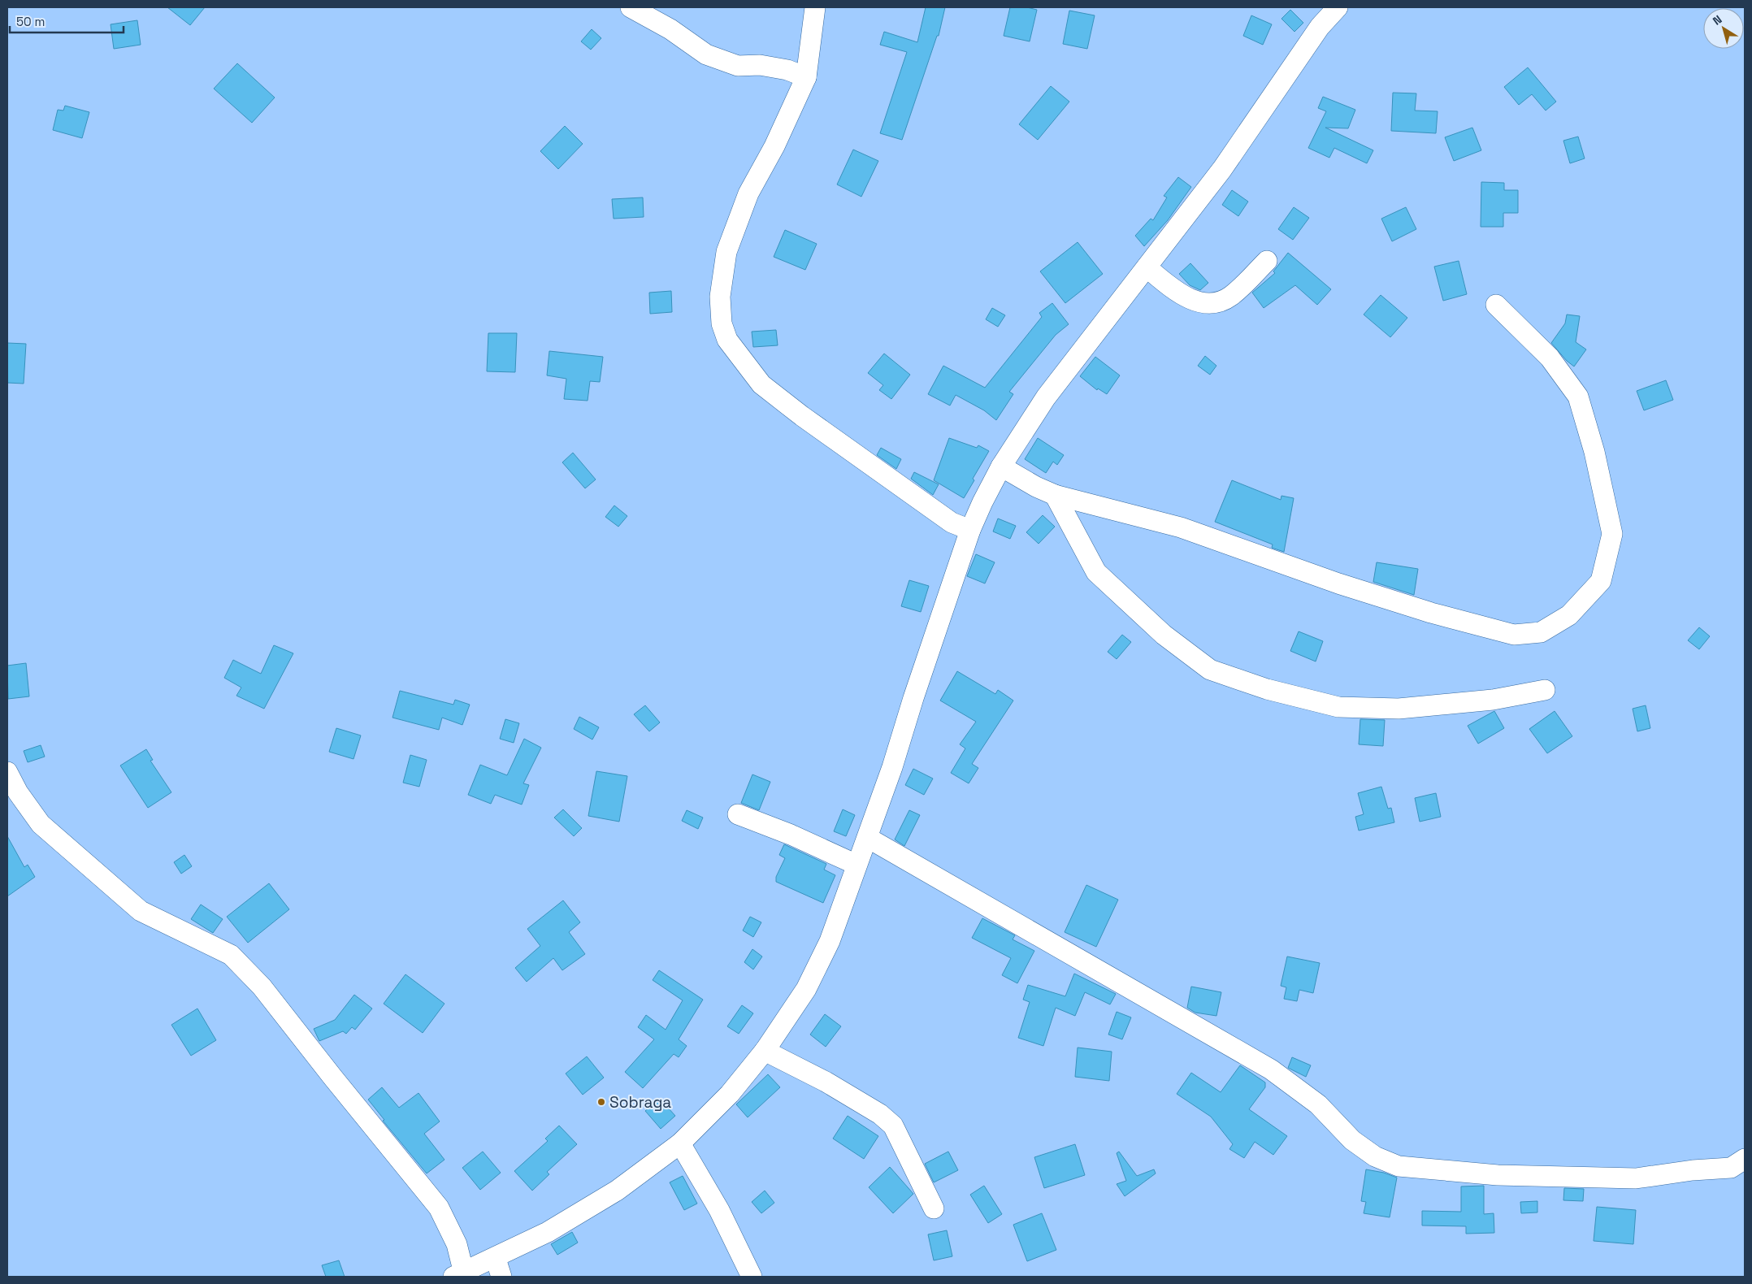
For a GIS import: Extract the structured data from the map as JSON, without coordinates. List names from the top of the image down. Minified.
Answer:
{"places":["Sobraga"],"scale_bar":"50 m","north":"top left"}
